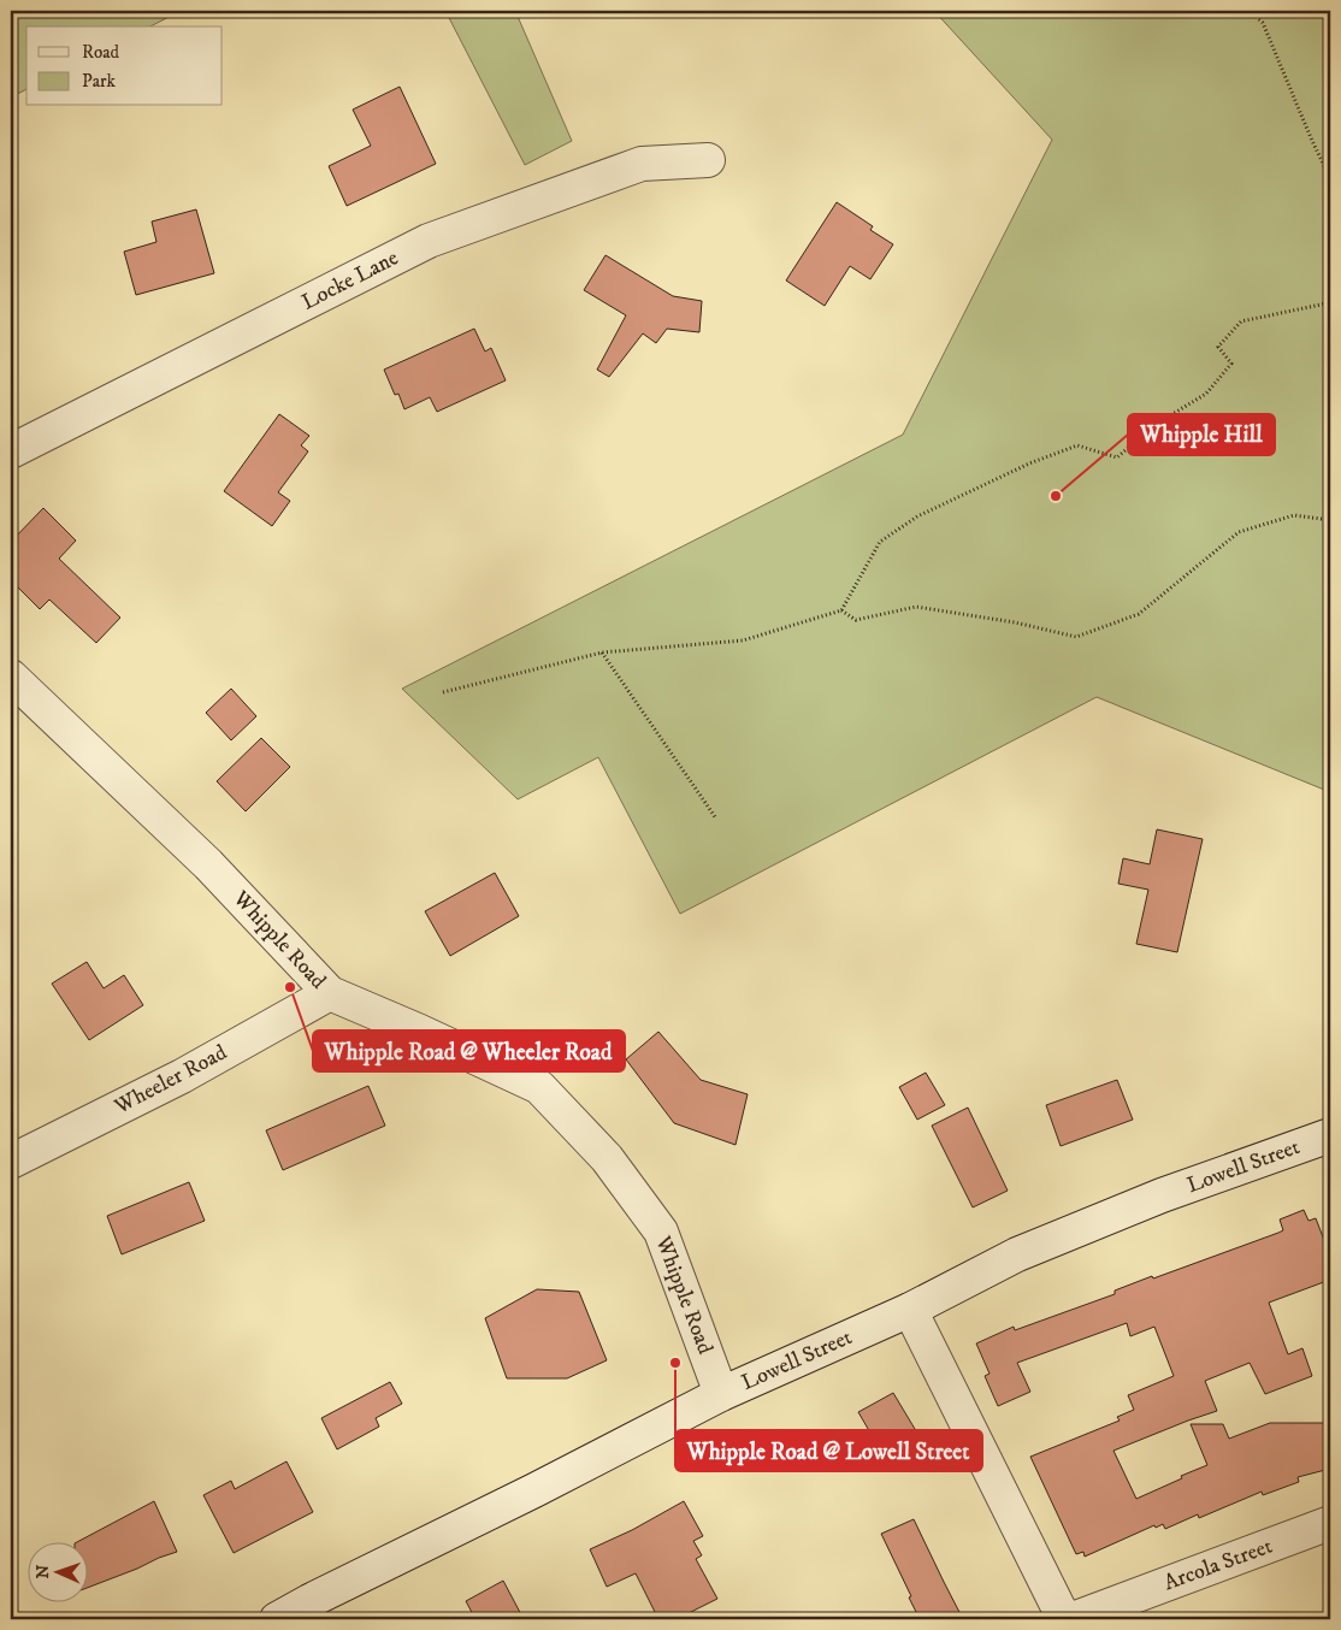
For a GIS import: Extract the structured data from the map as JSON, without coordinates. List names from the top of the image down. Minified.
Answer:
{"streets":{"street":["Locke Lane","Whipple Road","Wheeler Road","Lowell Street","Arcola Street"]},"crossings":[["Whipple Road","Wheeler Road"],["Whipple Road","Lowell Street"]],"places":["Whipple Hill","Whipple Road @ Wheeler Road","Whipple Road @ Lowell Street"],"legend":["Road","Park"],"north":"left"}
